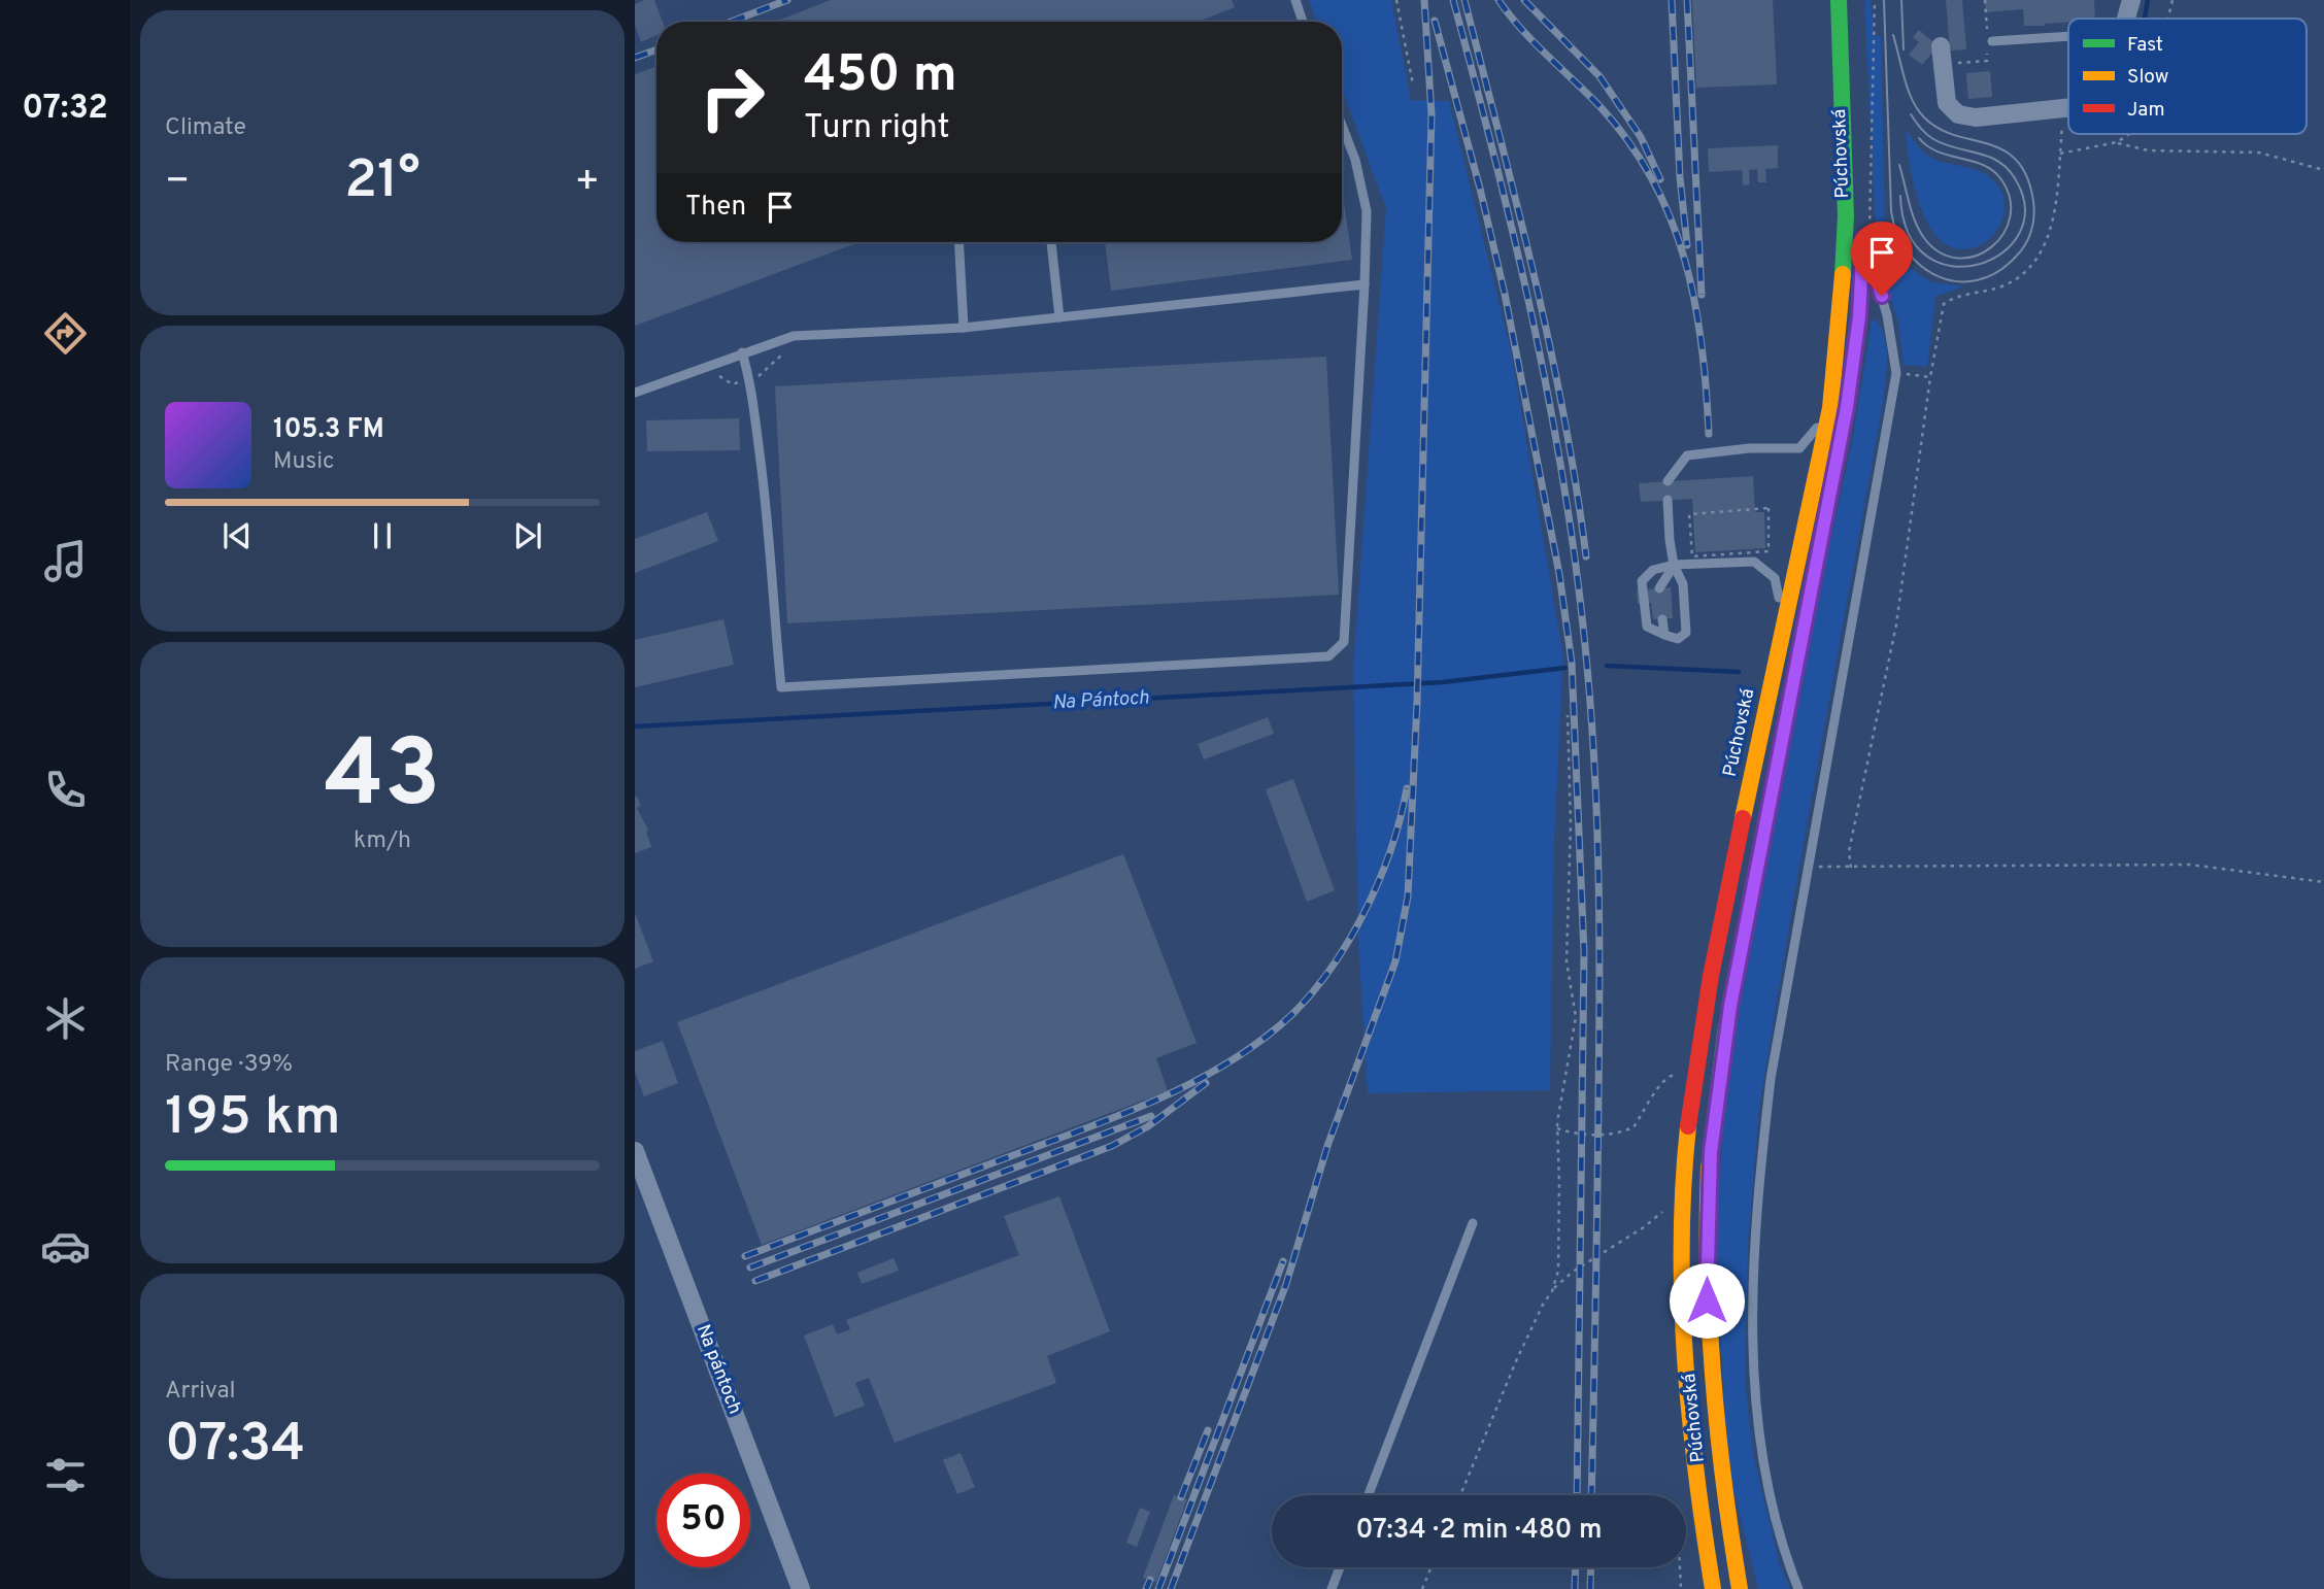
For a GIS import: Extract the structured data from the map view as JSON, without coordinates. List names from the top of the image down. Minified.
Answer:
{"streets":{"main road":["Púchovská"],"street":["Na pántoch"]},"water":["Na Pántoch"],"legend":["Fast","Slow","Jam"],"page":{"tabs":"07:32","tile":["Climate",["43","km/h"],["Range · 39%","195 km"],["Arrival","07:34"]],"turn":["450 m","Turn right"],"heat":["−","21°","+"],"then":"Then","song":["105.3 FM","Music"],"limit":"50","trip":"07:34 · 2 min · 480 m"}}
